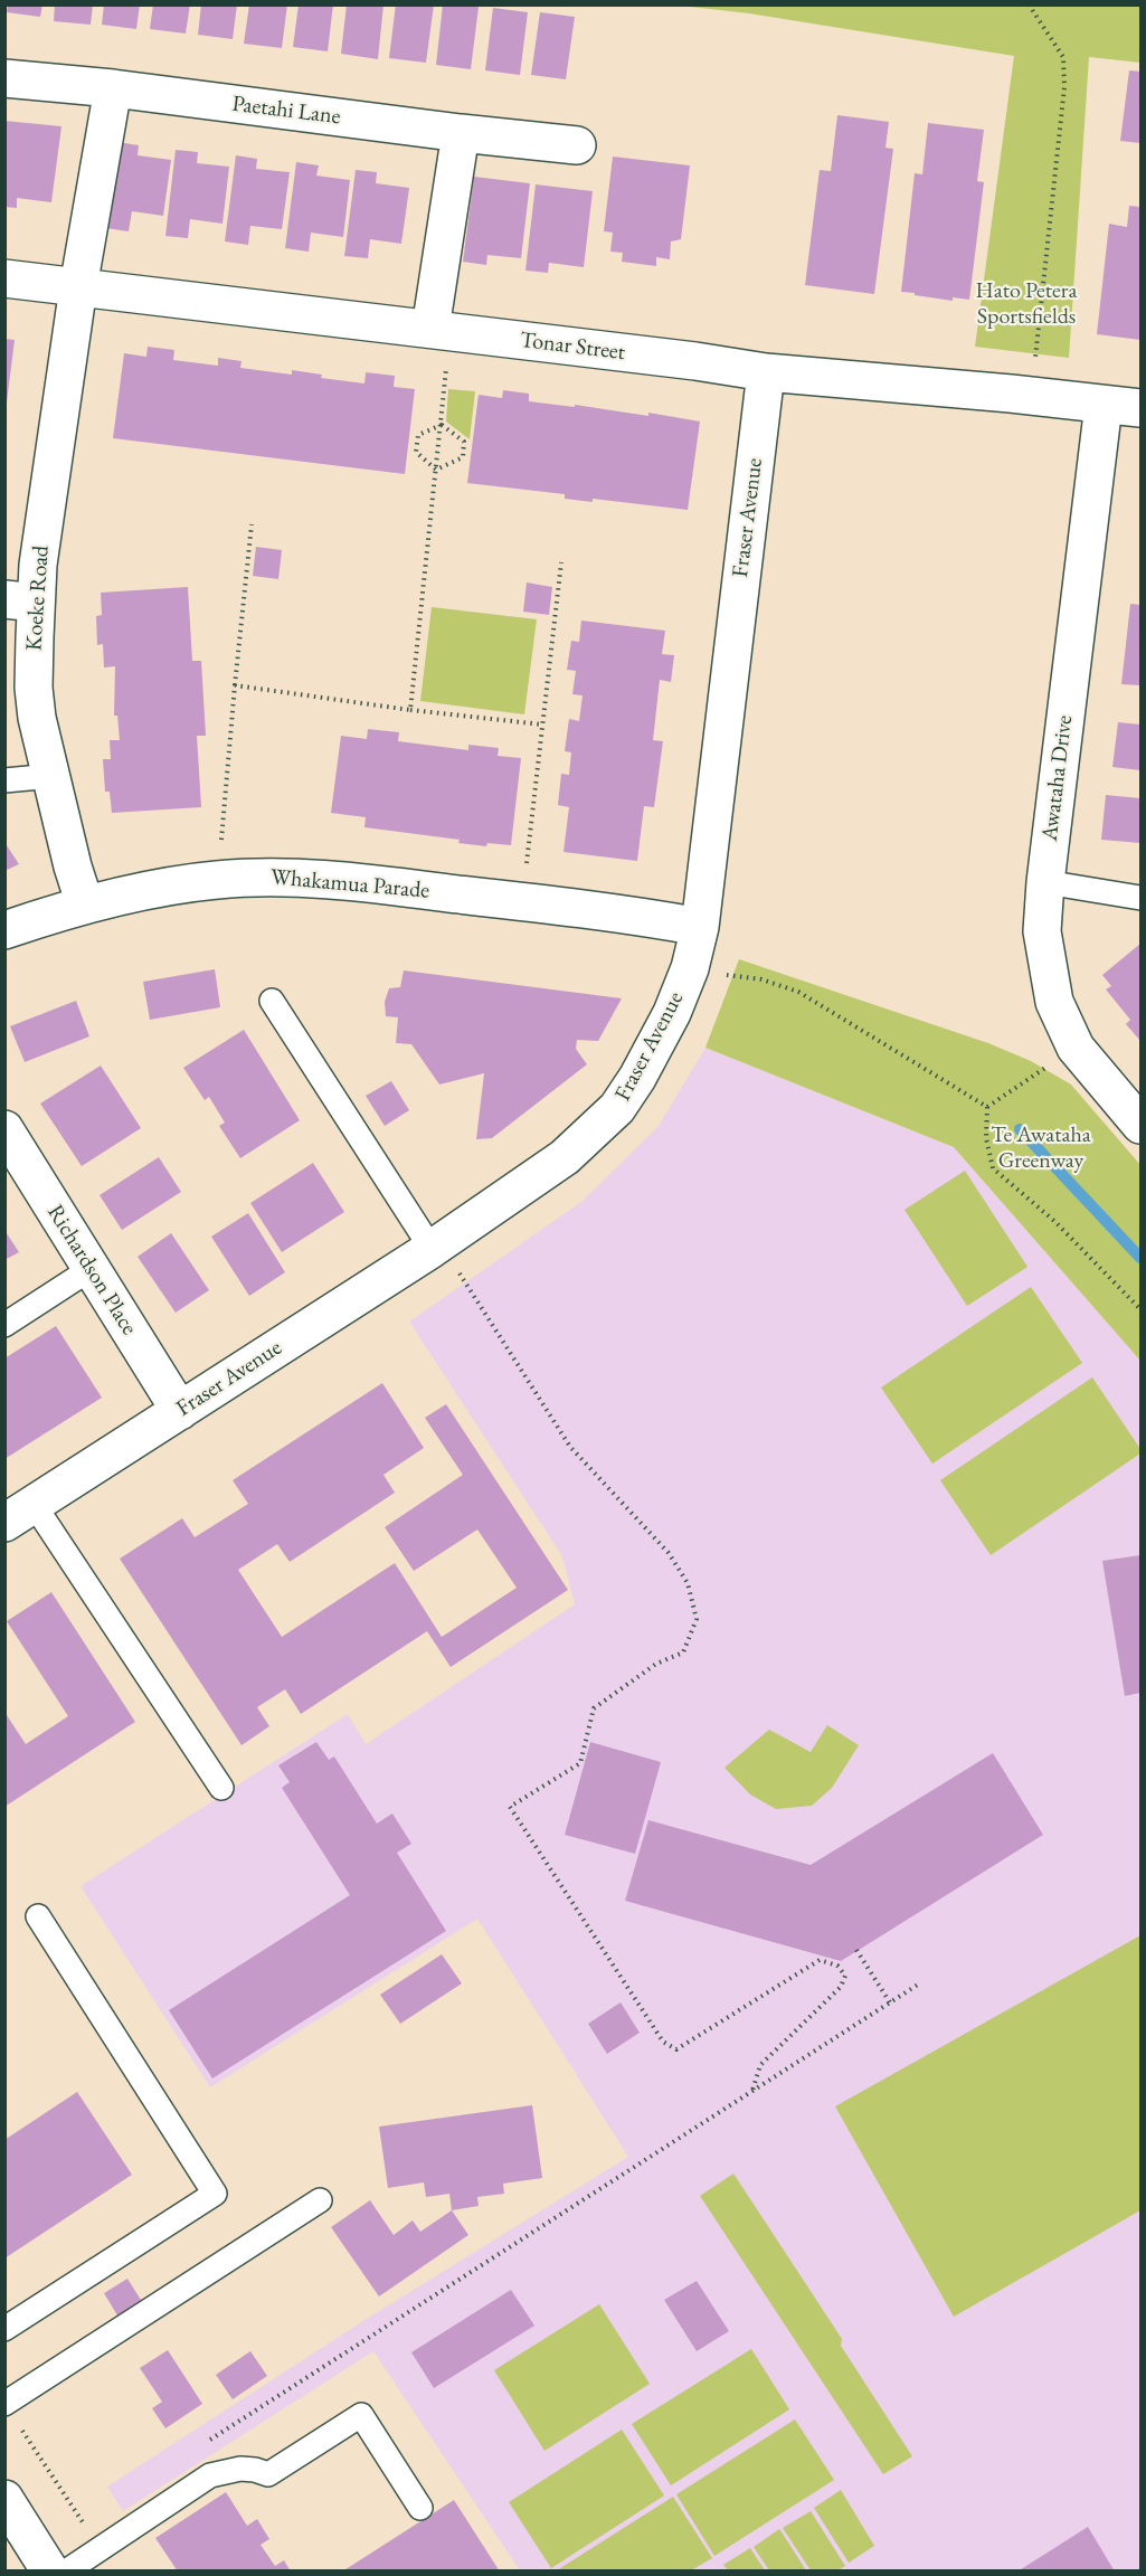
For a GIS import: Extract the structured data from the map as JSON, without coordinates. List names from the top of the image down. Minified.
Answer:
{"streets":{"street":["Paetahi Lane","Tonar Street","Fraser Avenue","Koeke Road","Awataha Drive","Whakamua Parade","Richardson Place"]},"crossings":[["Tonar Street","Fraser Avenue"],["Tonar Street","Koeke Road"],["Tonar Street","Awataha Drive"],["Fraser Avenue","Whakamua Parade"],["Fraser Avenue","Richardson Place"],["Koeke Road","Whakamua Parade"]],"parks":["Hato Petera Sportsfields","Te Awataha Greenway"]}
